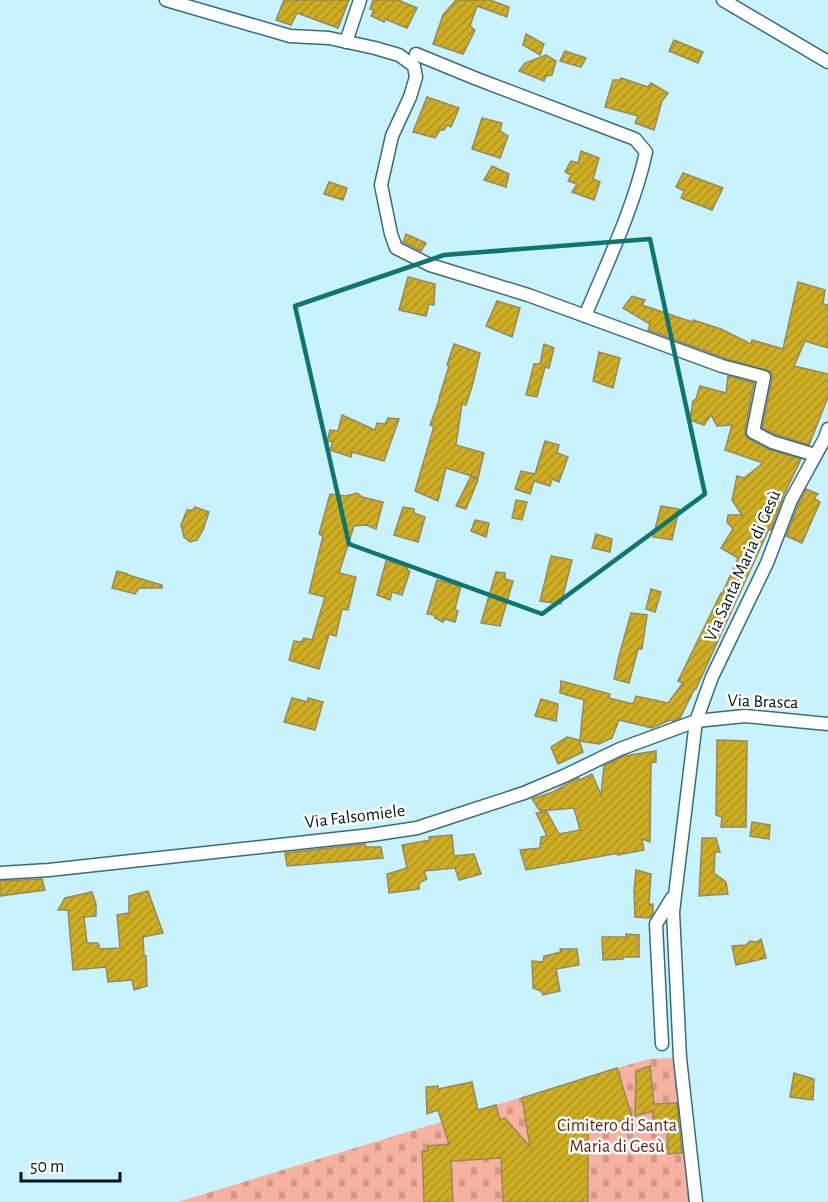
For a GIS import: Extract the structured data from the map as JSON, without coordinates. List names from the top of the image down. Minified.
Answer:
{"streets":{"street":["Via Santa Maria di Gesù","Via Brasca","Via Falsomiele"]},"crossings":[["Via Santa Maria di Gesù","Via Brasca"],["Via Santa Maria di Gesù","Via Falsomiele"],["Via Brasca","Via Falsomiele"]],"parks":["Cimitero di Santa Maria di Gesù"],"scale_bar":"50 m"}
